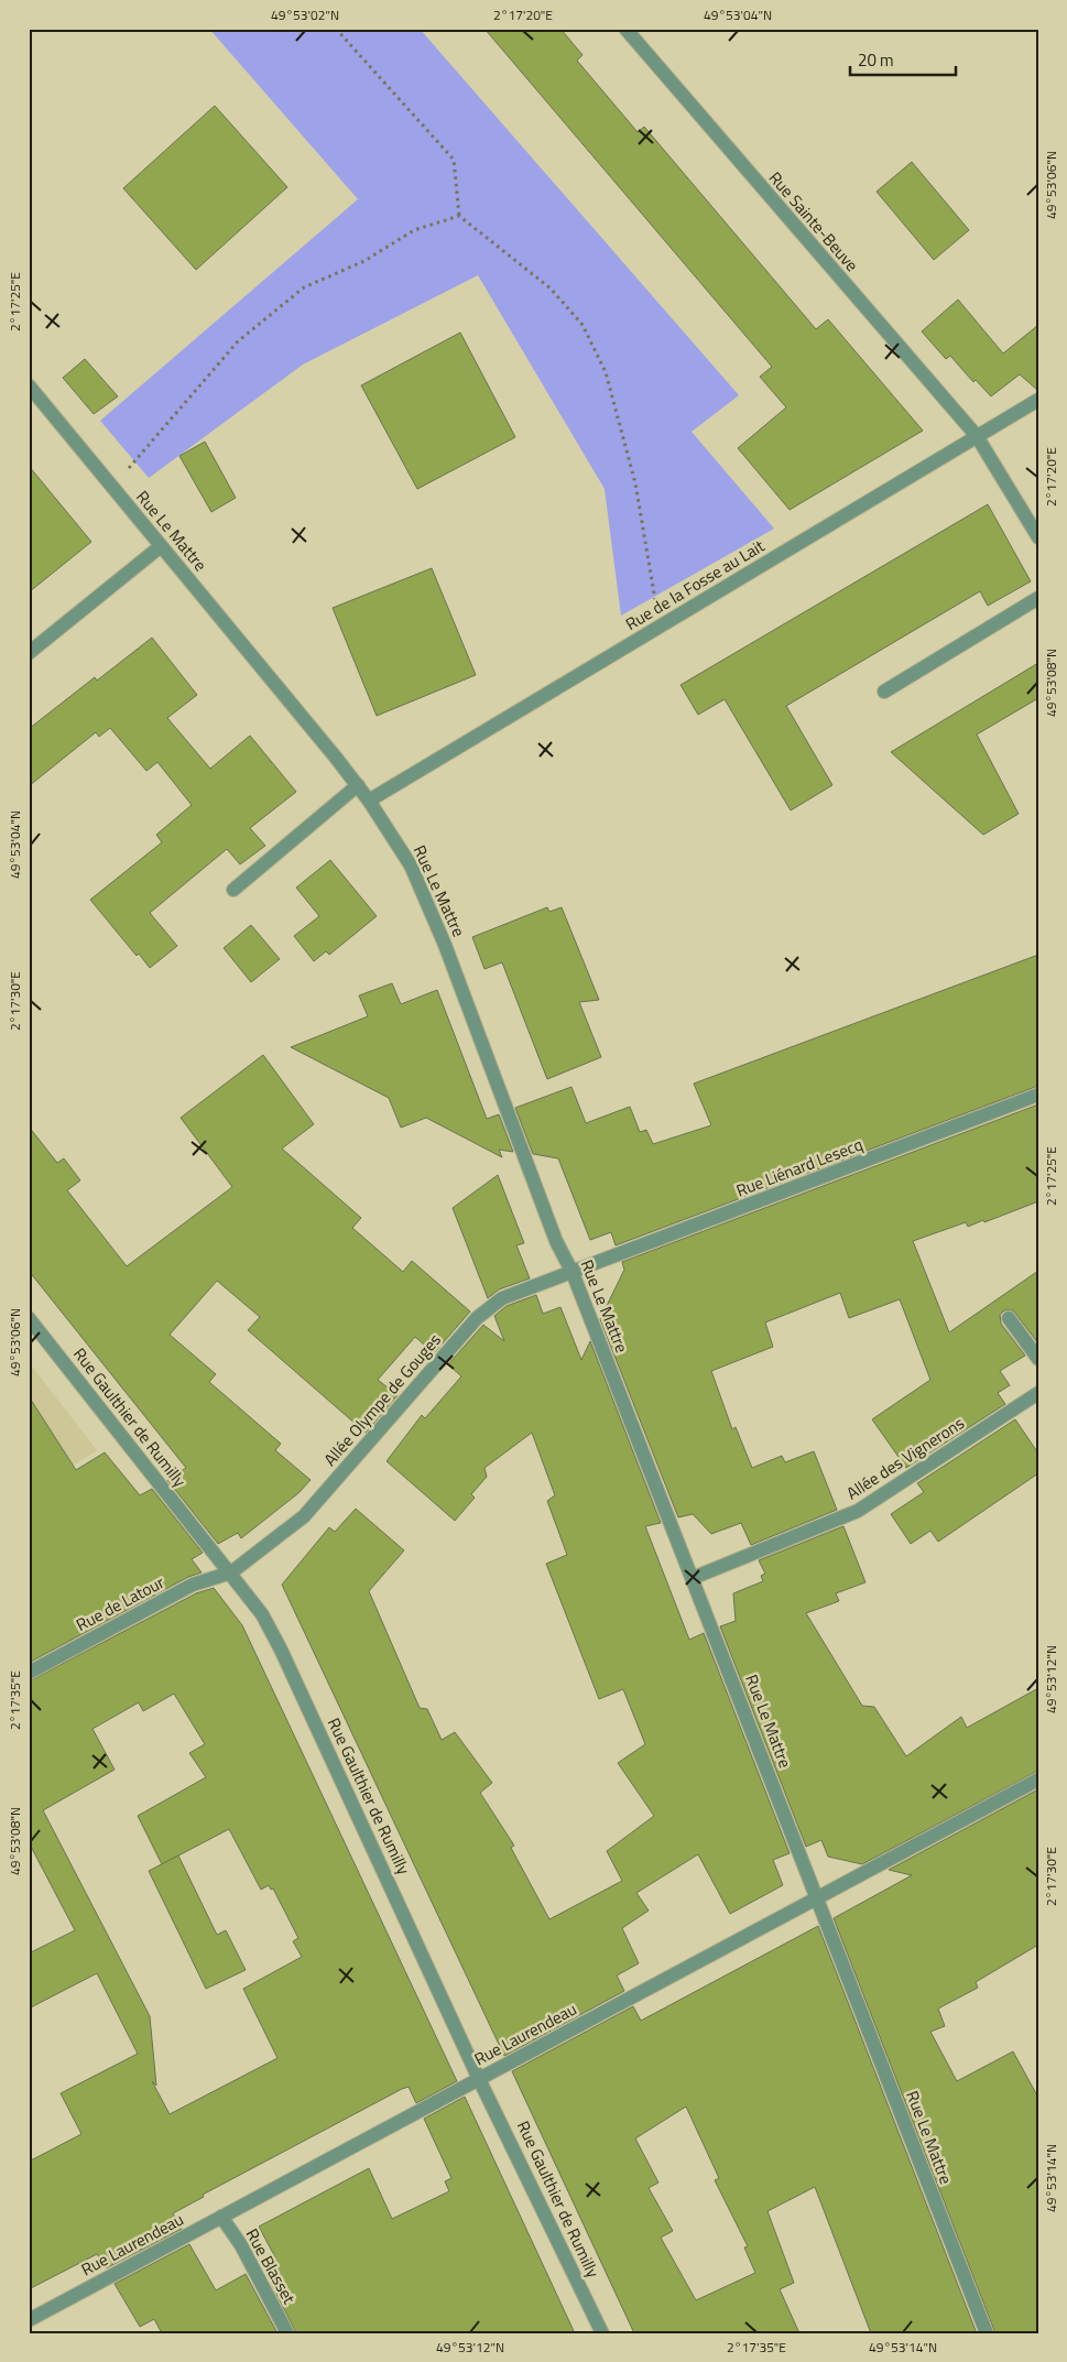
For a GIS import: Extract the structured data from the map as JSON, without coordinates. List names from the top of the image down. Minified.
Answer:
{"streets":{"street":["Rue Sainte-Beuve","Rue Le Mattre","Rue de la Fosse au Lait","Rue Liénard Lesecq","Allée Olympe de Gouges","Rue Gaulthier de Rumilly","Allée des Vignerons","Rue de Latour","Rue Laurendeau","Rue Blasset"]},"crossings":[["Rue Sainte-Beuve","Rue de la Fosse au Lait"],["Rue Le Mattre","Rue de la Fosse au Lait"],["Rue Le Mattre","Rue Liénard Lesecq"],["Rue Le Mattre","Allée Olympe de Gouges"],["Rue Le Mattre","Allée des Vignerons"],["Rue Le Mattre","Rue Laurendeau"],["Rue Liénard Lesecq","Allée Olympe de Gouges"],["Allée Olympe de Gouges","Rue Gaulthier de Rumilly"],["Allée Olympe de Gouges","Rue de Latour"],["Rue Gaulthier de Rumilly","Rue de Latour"],["Rue Gaulthier de Rumilly","Rue Laurendeau"],["Rue Laurendeau","Rue Blasset"]],"scale_bar":"20 m","coordinates":["49°53'02\"N","2°17'20\"E","49°53'04\"N","49°53'06\"N","2°17'25\"E","49°53'08\"N","2°17'30\"E","49°53'12\"N","2°17'35\"E","49°53'14\"N"]}
